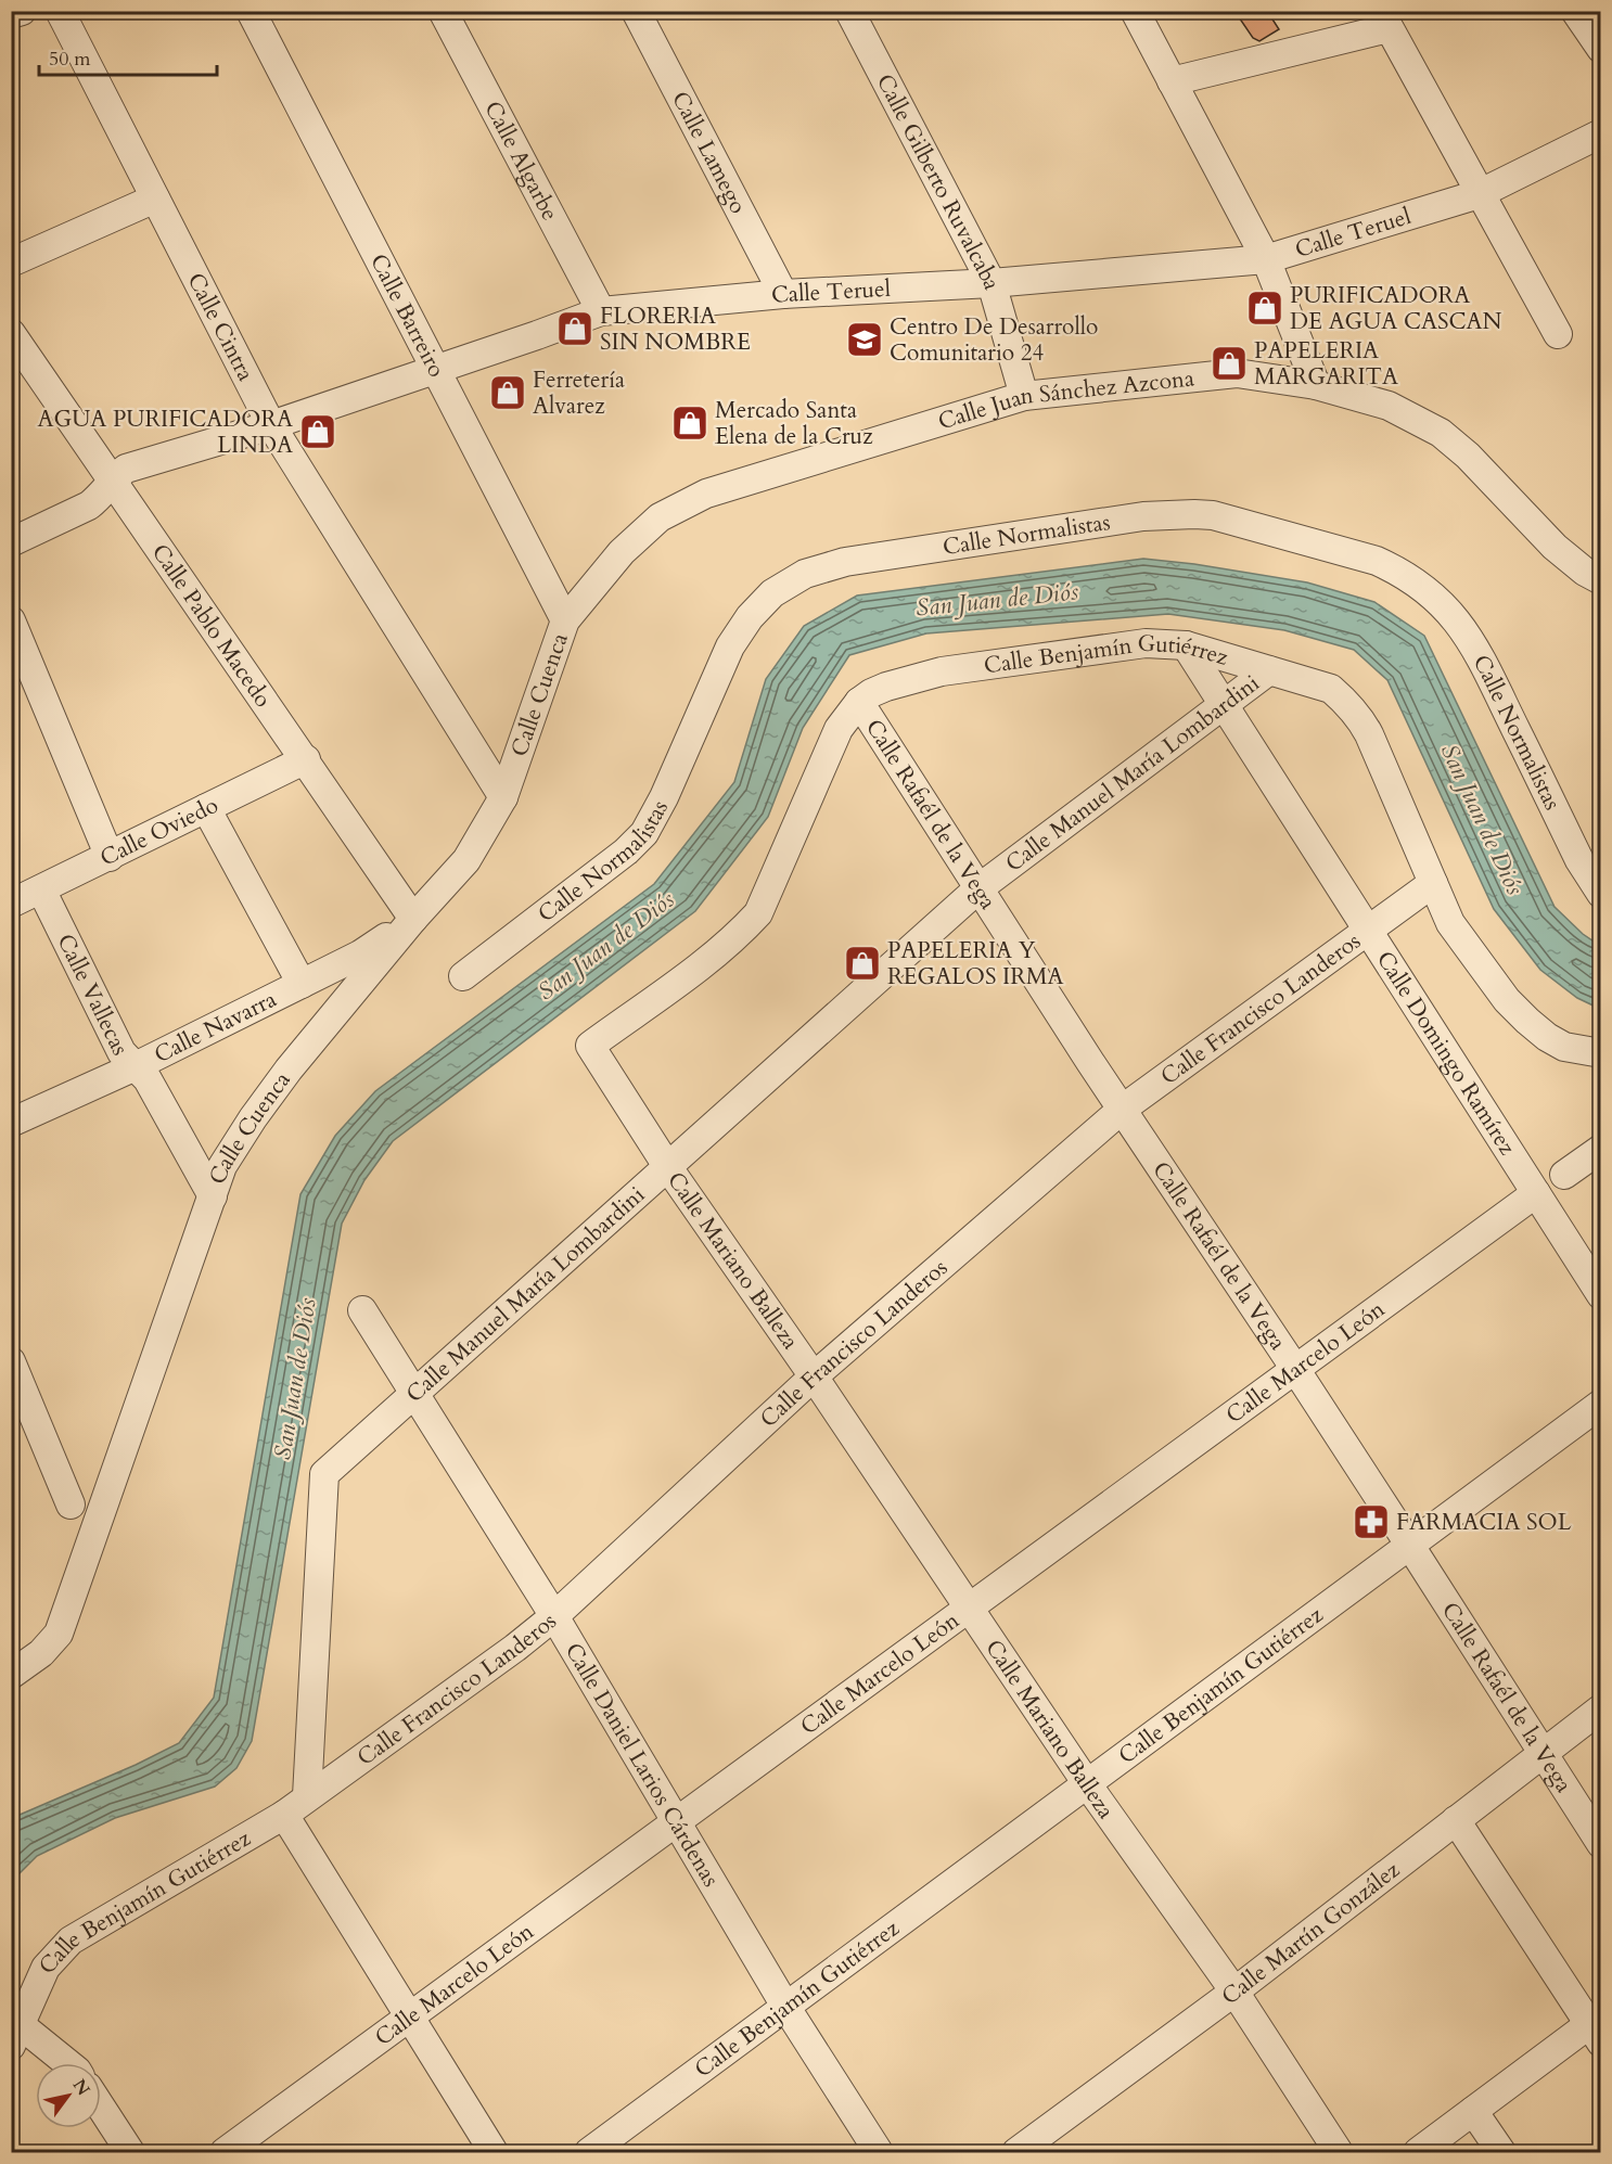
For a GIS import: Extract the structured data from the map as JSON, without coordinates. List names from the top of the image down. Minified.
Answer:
{"streets":{"street":["Calle Lamego","Calle Algarbe","Calle Gilberto Ruvalcaba","Calle Teruel","Calle Barreiro","Calle Cintra","Calle Juan Sánchez Azcona","Calle Normalistas","Calle Pablo Macedo","Calle Benjamín Gutiérrez","Calle Cuenca","Calle Manuel María Lombardini","Calle Rafaél de la Vega","Calle Oviedo","Calle Vallecas","Calle Francisco Landeros","Calle Navarra","Calle Domingo Ramírez","Calle Mariano Balleza","Calle Marcelo León","Calle Daniel Larios Cárdenas","Calle Martín González"]},"crossings":[["Calle Lamego","Calle Teruel"],["Calle Algarbe","Calle Teruel"],["Calle Gilberto Ruvalcaba","Calle Teruel"],["Calle Gilberto Ruvalcaba","Calle Juan Sánchez Azcona"],["Calle Teruel","Calle Barreiro"],["Calle Teruel","Calle Cintra"],["Calle Teruel","Calle Pablo Macedo"],["Calle Barreiro","Calle Juan Sánchez Azcona"],["Calle Barreiro","Calle Cuenca"],["Calle Cintra","Calle Cuenca"],["Calle Juan Sánchez Azcona","Calle Cuenca"],["Calle Pablo Macedo","Calle Cuenca"],["Calle Pablo Macedo","Calle Oviedo"],["Calle Pablo Macedo","Calle Navarra"],["Calle Benjamín Gutiérrez","Calle Manuel María Lombardini"],["Calle Benjamín Gutiérrez","Calle Rafaél de la Vega"],["Calle Benjamín Gutiérrez","Calle Francisco Landeros"],["Calle Benjamín Gutiérrez","Calle Domingo Ramírez"],["Calle Benjamín Gutiérrez","Calle Mariano Balleza"],["Calle Benjamín Gutiérrez","Calle Daniel Larios Cárdenas"],["Calle Cuenca","Calle Vallecas"],["Calle Cuenca","Calle Navarra"],["Calle Manuel María Lombardini","Calle Rafaél de la Vega"],["Calle Manuel María Lombardini","Calle Francisco Landeros"],["Calle Manuel María Lombardini","Calle Domingo Ramírez"],["Calle Manuel María Lombardini","Calle Mariano Balleza"],["Calle Manuel María Lombardini","Calle Daniel Larios Cárdenas"],["Calle Rafaél de la Vega","Calle Francisco Landeros"],["Calle Rafaél de la Vega","Calle Marcelo León"],["Calle Rafaél de la Vega","Calle Martín González"],["Calle Oviedo","Calle Vallecas"],["Calle Vallecas","Calle Navarra"],["Calle Francisco Landeros","Calle Domingo Ramírez"],["Calle Francisco Landeros","Calle Mariano Balleza"],["Calle Francisco Landeros","Calle Daniel Larios Cárdenas"],["Calle Domingo Ramírez","Calle Marcelo León"],["Calle Mariano Balleza","Calle Marcelo León"],["Calle Mariano Balleza","Calle Martín González"],["Calle Marcelo León","Calle Daniel Larios Cárdenas"]],"water":["San Juan de Diós"],"places":{"shop":["PURIFICADORA DE AGUA CASCAN","FLORERIA SIN NOMBRE","PAPELERIA MARGARITA","Ferretería Alvarez","Mercado Santa Elena de la Cruz","AGUA PURIFICADORA LINDA","PAPELERIA Y REGALOS IRMA"],"school or university":["Centro De Desarrollo Comunitario 24"],"pharmacy":["FARMACIA SOL"]},"scale_bar":"50 m","north":"top right"}
